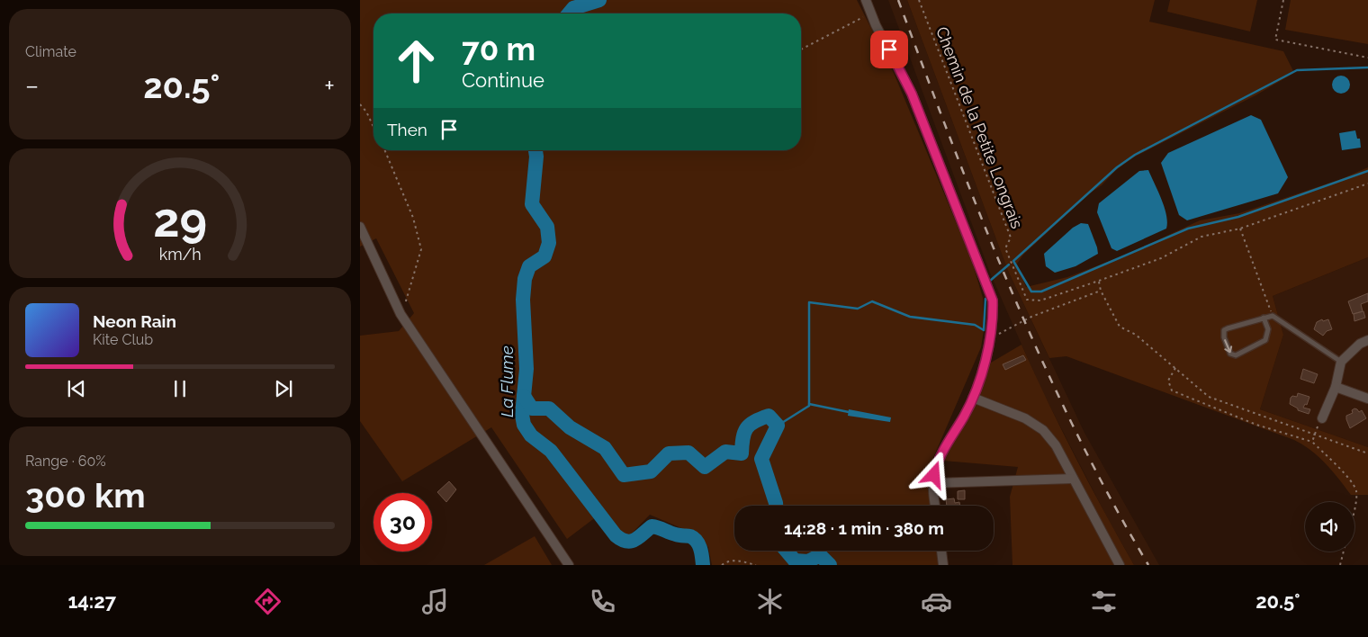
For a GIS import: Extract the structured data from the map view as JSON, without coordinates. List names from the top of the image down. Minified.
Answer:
{"streets":{"path":["Chemin de la Petite Longrais"]},"water":["La Flume"],"page":{"tile":["Climate",["Range · 60%","300 km"]],"turn":["70 m","Continue"],"heat":["−","20.5°","+"],"then":"Then","song":["Neon Rain","Kite Club"],"limit":"30","trip":"14:28 · 1 min · 380 m","tabs":["14:27","20.5°"],"gauge":["29","km/h"]}}
